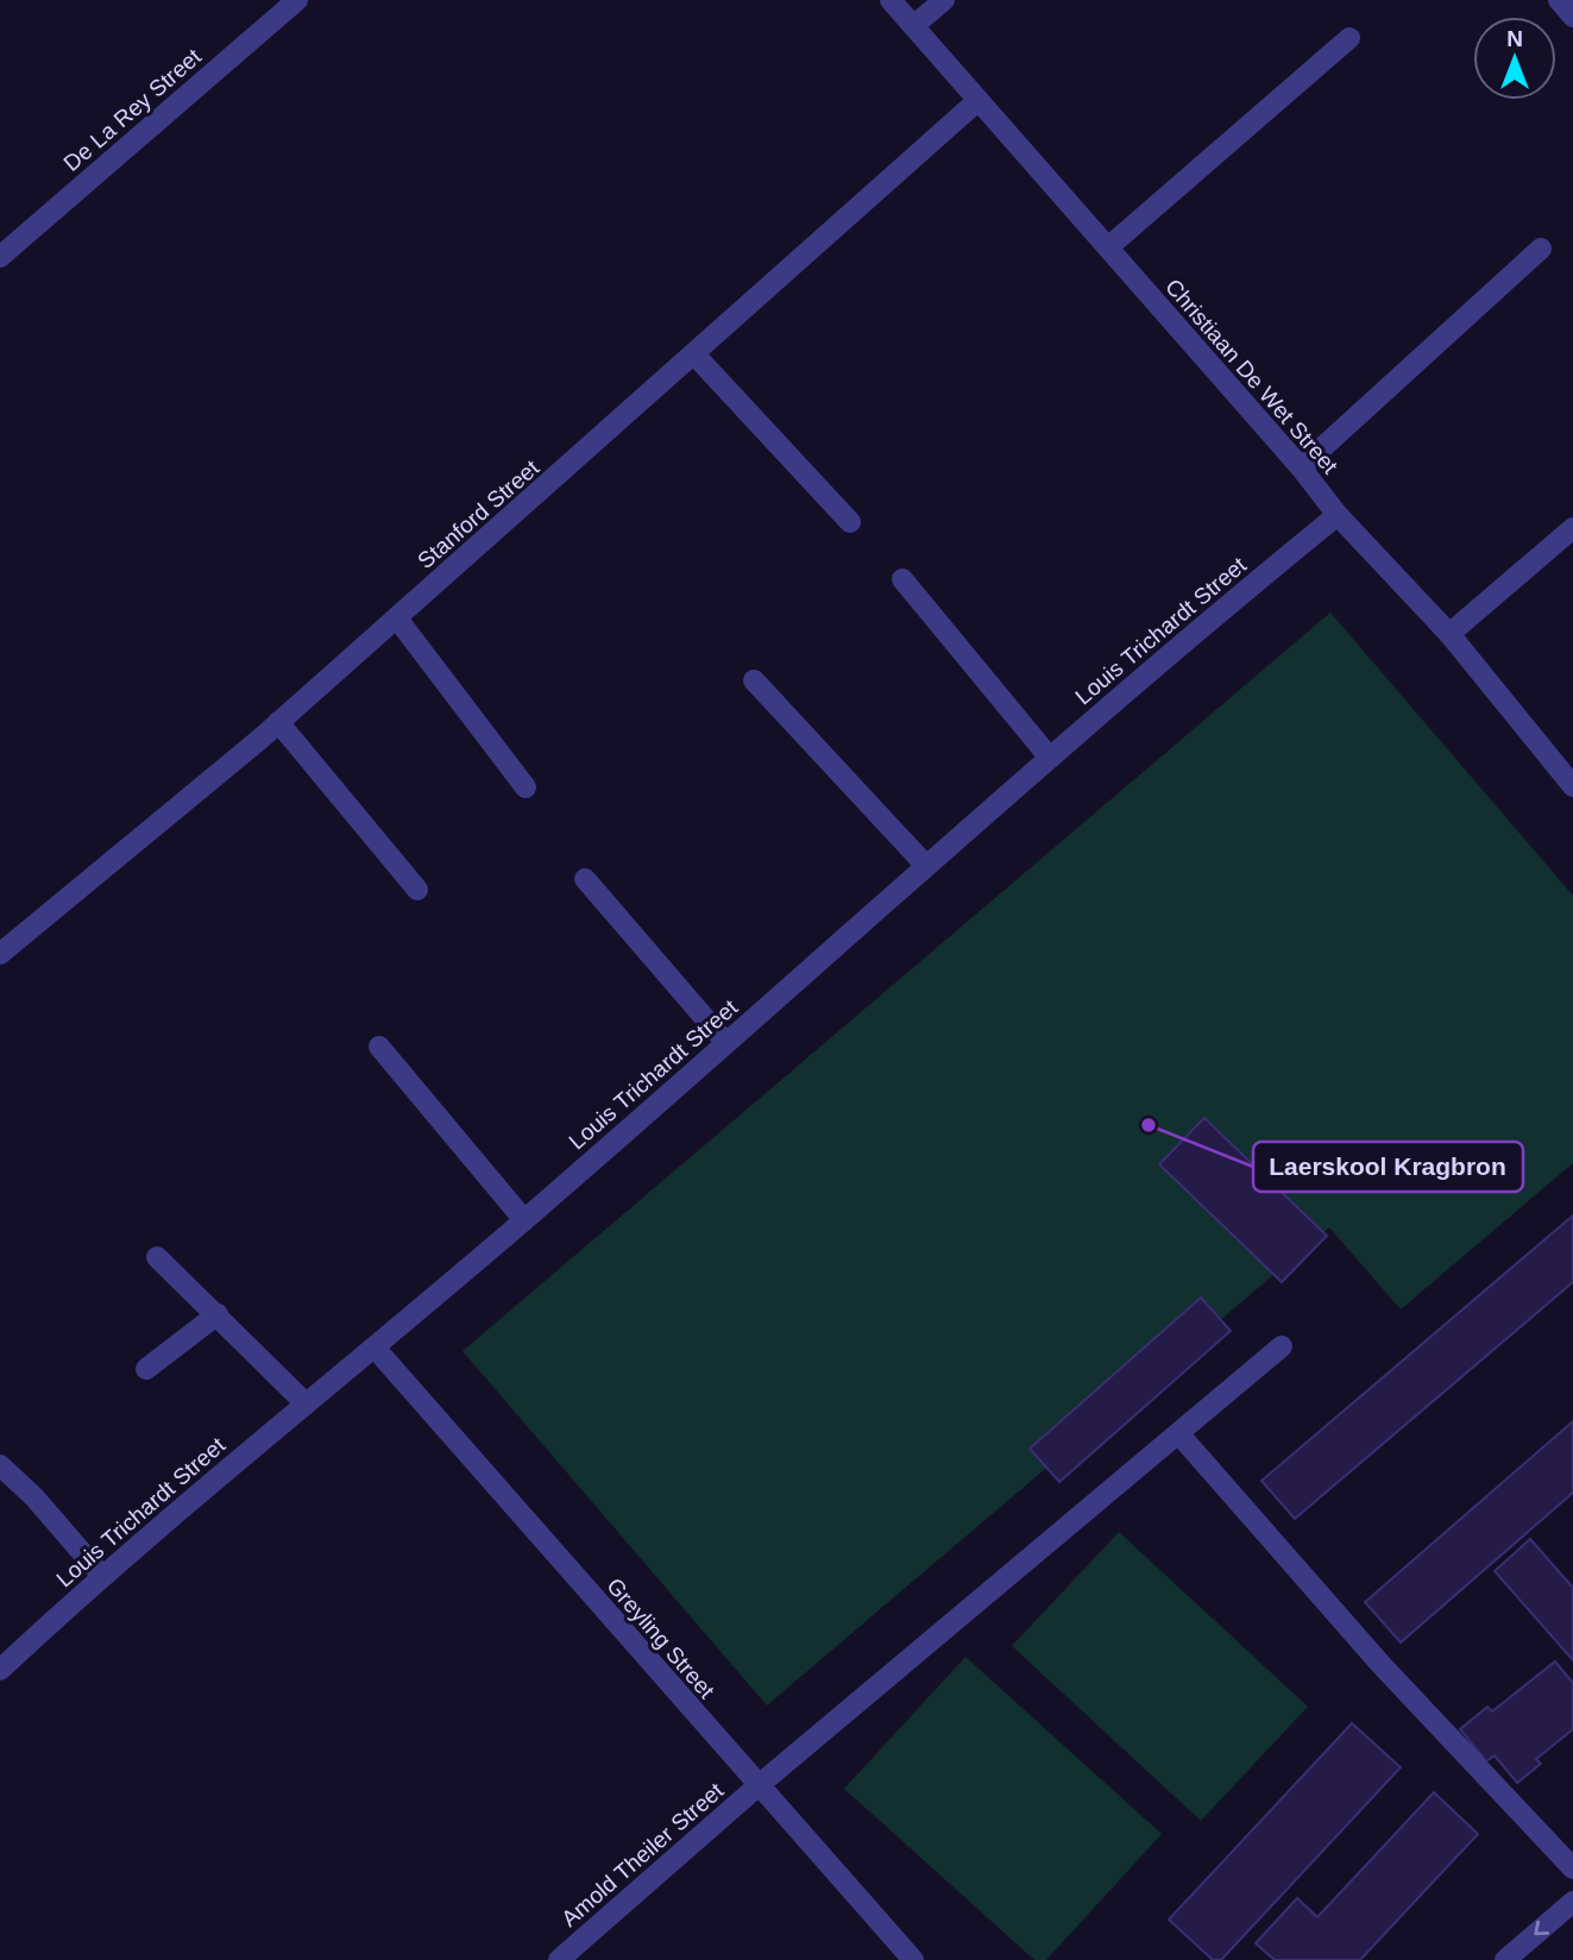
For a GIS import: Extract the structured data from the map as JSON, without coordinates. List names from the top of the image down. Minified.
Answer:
{"streets":{"street":["De La Rey Street","Christiaan De Wet Street","Stanford Street","Louis Trichardt Street","Greyling Street","Amold Theiler Street"]},"crossings":[["Christiaan De Wet Street","Stanford Street"],["Christiaan De Wet Street","Louis Trichardt Street"],["Louis Trichardt Street","Greyling Street"],["Greyling Street","Amold Theiler Street"]],"places":["Laerskool Kragbron"],"north":"top"}
